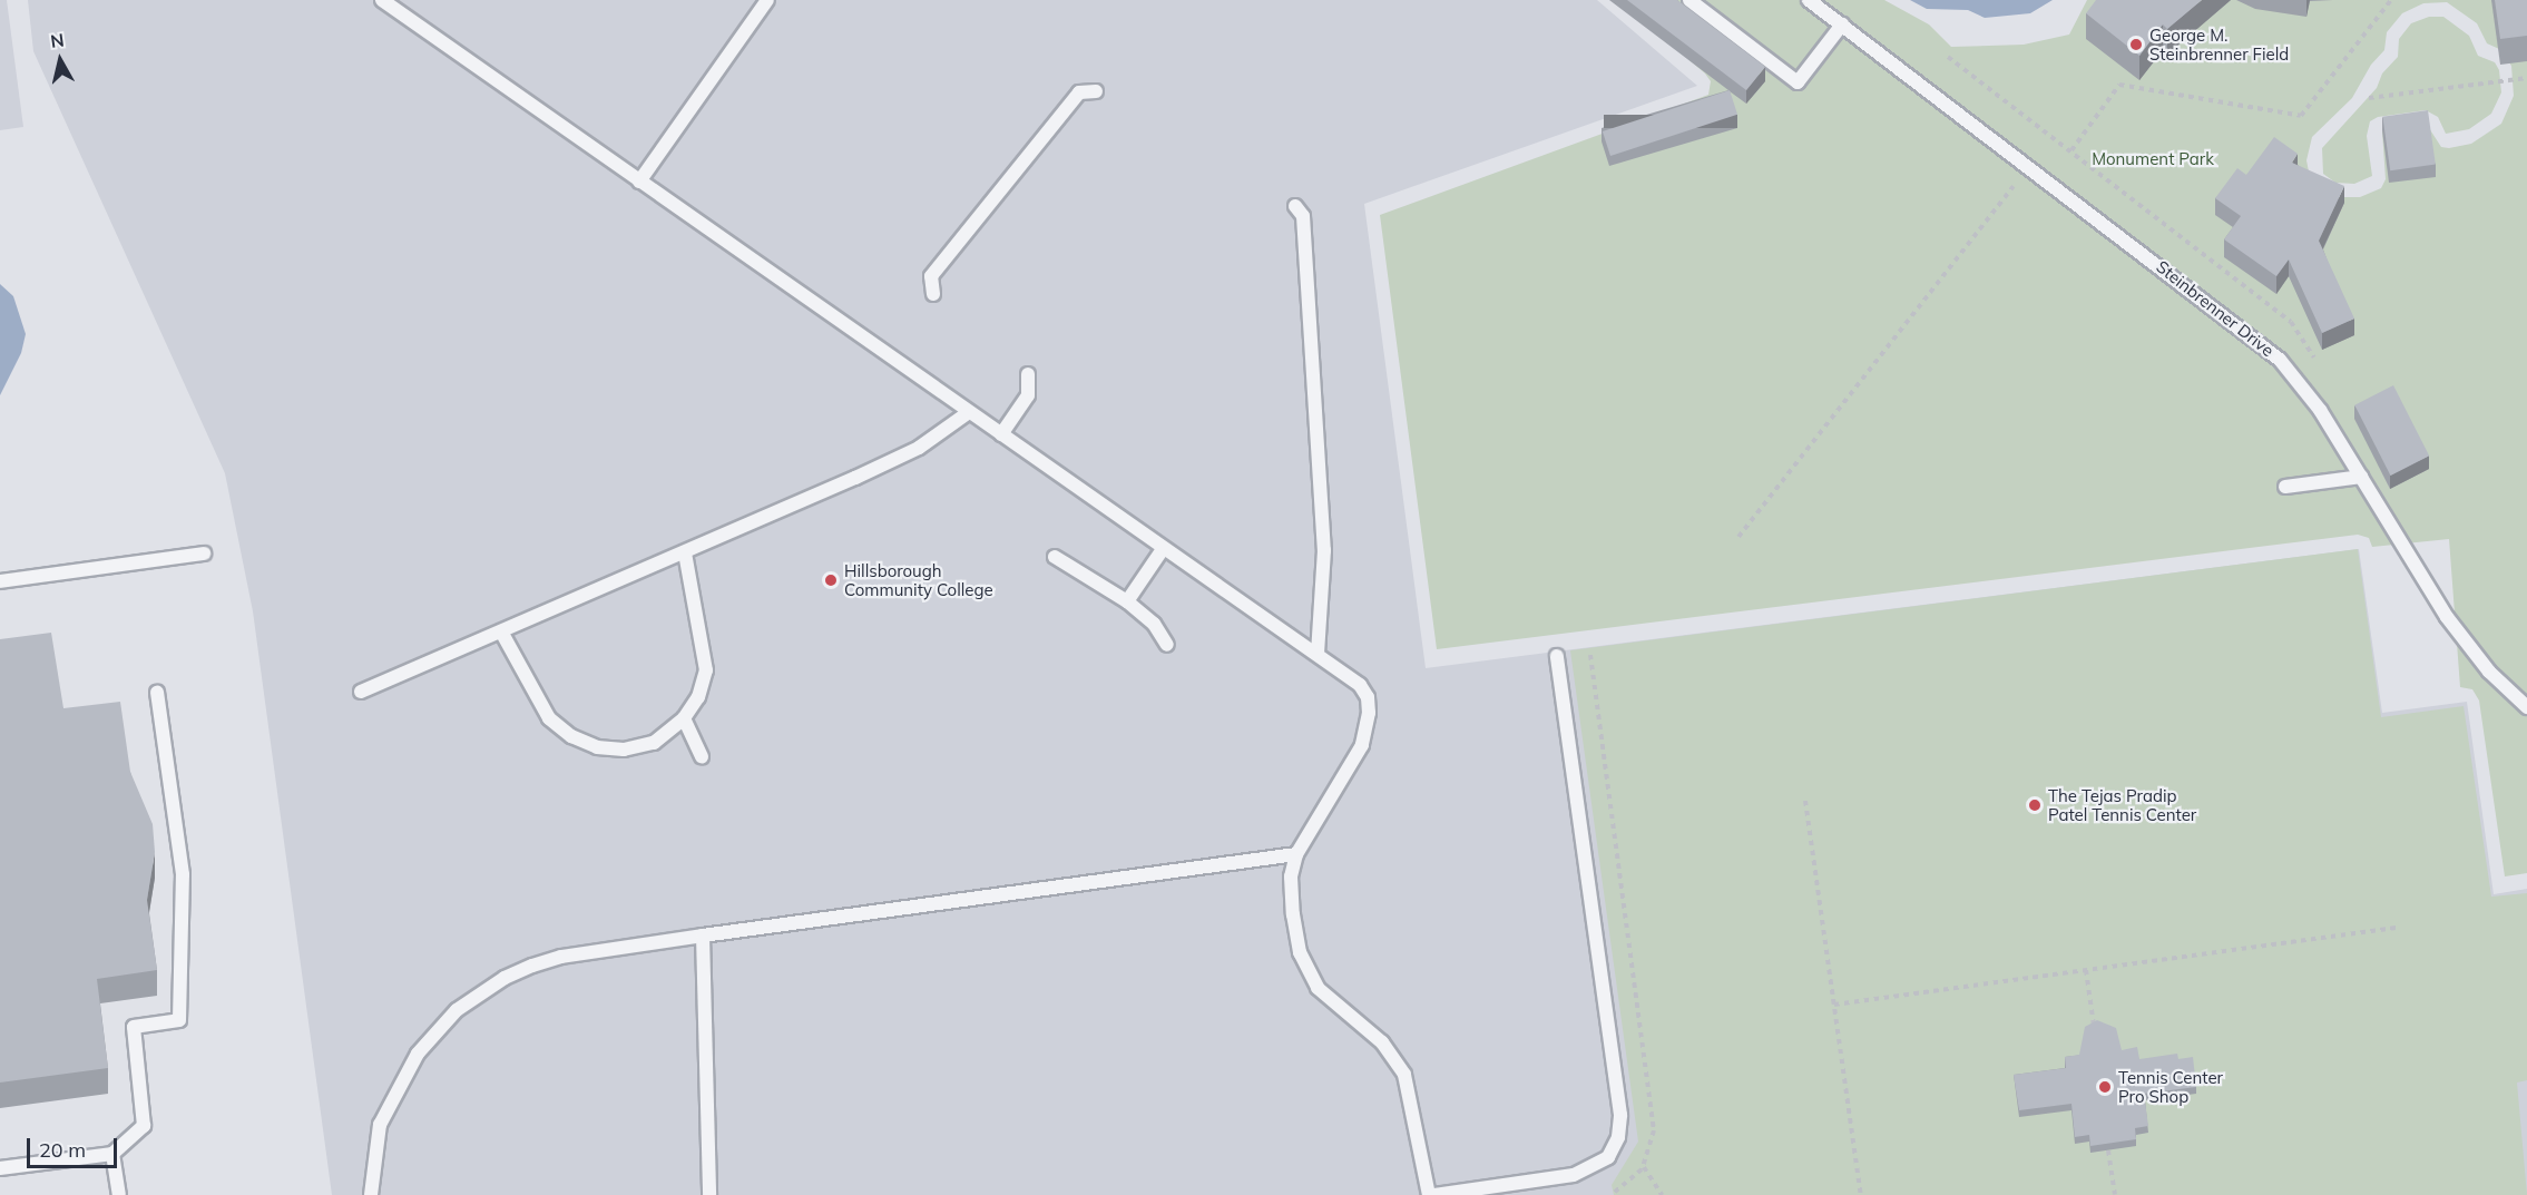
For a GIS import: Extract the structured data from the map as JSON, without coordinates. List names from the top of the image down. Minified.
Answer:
{"streets":{"lane":["Steinbrenner Drive"]},"parks":["Monument Park"],"places":["George M. Steinbrenner Field","Hillsborough Community College","The Tejas Pradip Patel Tennis Center","Tennis Center Pro Shop"],"scale_bar":"20 m","north":"top"}
